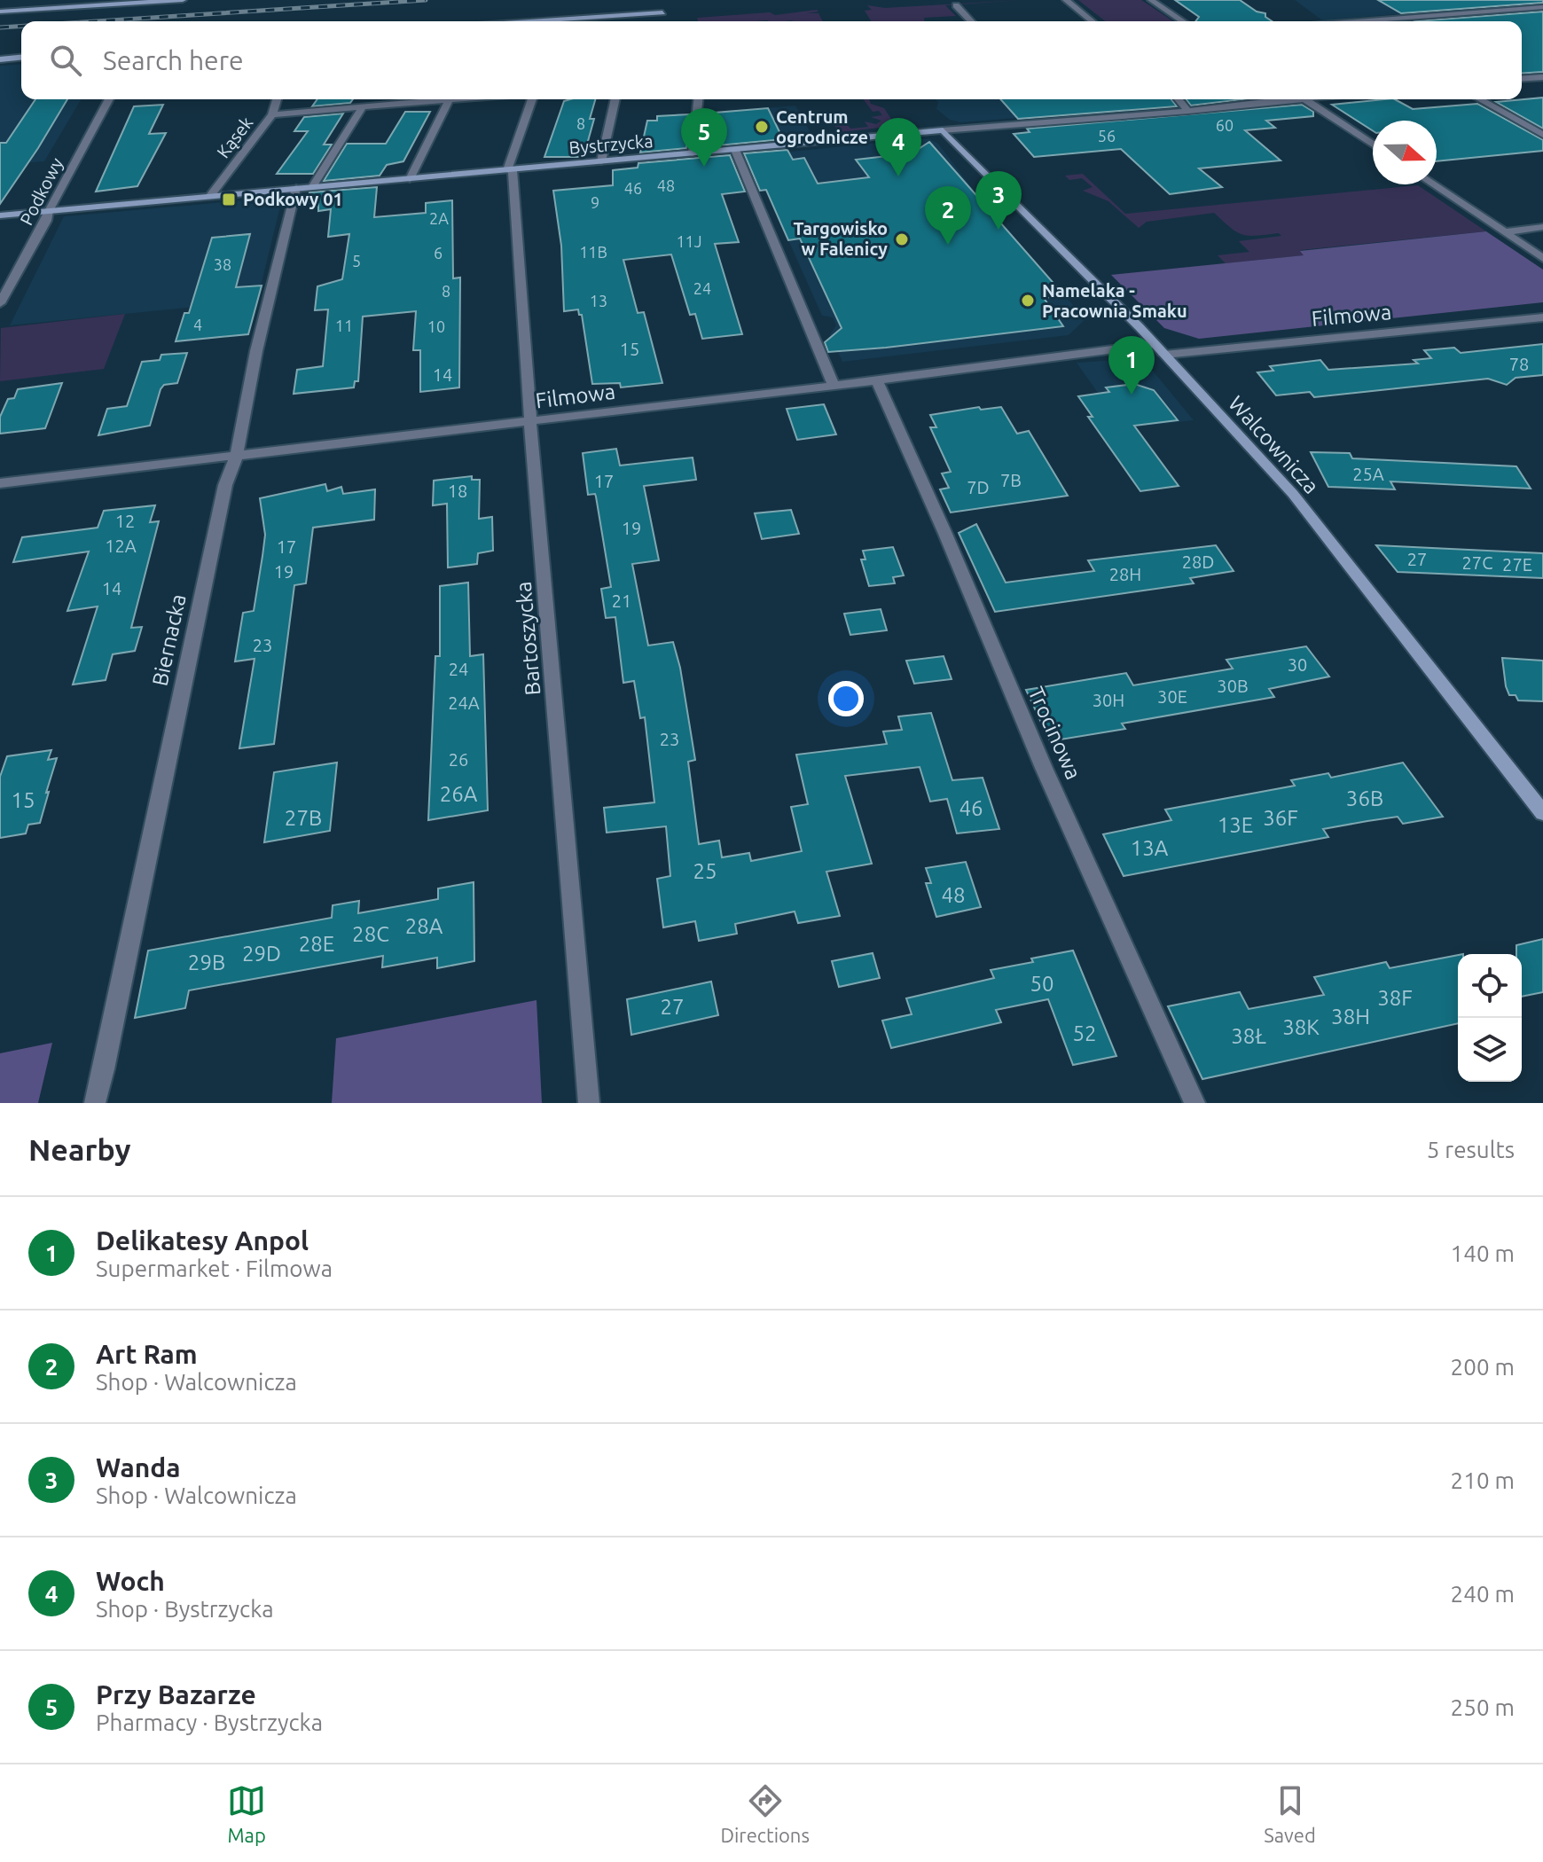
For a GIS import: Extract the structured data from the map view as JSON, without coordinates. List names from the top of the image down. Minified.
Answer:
{"streets":{"street":["Kąsek","Bystrzycka","Podkowy","Filmowa","Walcownicza","Bartoszycka","Biernacka","Trocinowa"]},"crossings":[["Kąsek","Bystrzycka"],["Bystrzycka","Podkowy"],["Bystrzycka","Walcownicza"],["Bystrzycka","Bartoszycka"],["Bystrzycka","Biernacka"],["Filmowa","Walcownicza"],["Filmowa","Bartoszycka"],["Filmowa","Biernacka"],["Filmowa","Trocinowa"]],"places":{"other":["Centrum ogrodnicze","Targowisko w Falenicy","Namelaka - Pracownia Smaku"],"transit":["Podkowy 01"]},"house_numbers":["8","60","56","48","46","9","2A","11J","11B","6","5","38","24","8","13","4","11","10","15","78","14","25A","7B","17","7D","18","12","19","12A","17","27","28D","27C","27E","19","28H","14","21","23","30","24","30B","30E","30H","24A","23","26","26A","36B","15","46","27B","36F","13E","13A","25","48","28A","28C","28E","29D","29B","50","38F","27","38H","38K","52","38Ł"],"north":"right","page":{"search":"Search here","pins":["5","4","3","2","1"],"heading":["Nearby","5 results"],"list":[{"mark":"1","name":"Delikatesy Anpol","note":"Supermarket · Filmowa","value":"140 m"},{"mark":"2","name":"Art Ram","note":"Shop · Walcownicza","value":"200 m"},{"mark":"3","name":"Wanda","note":"Shop · Walcownicza","value":"210 m"},{"mark":"4","name":"Woch","note":"Shop · Bystrzycka","value":"240 m"},{"mark":"5","name":"Przy Bazarze","note":"Pharmacy · Bystrzycka","value":"250 m"}],"nav":["Map","Directions","Saved"]}}
